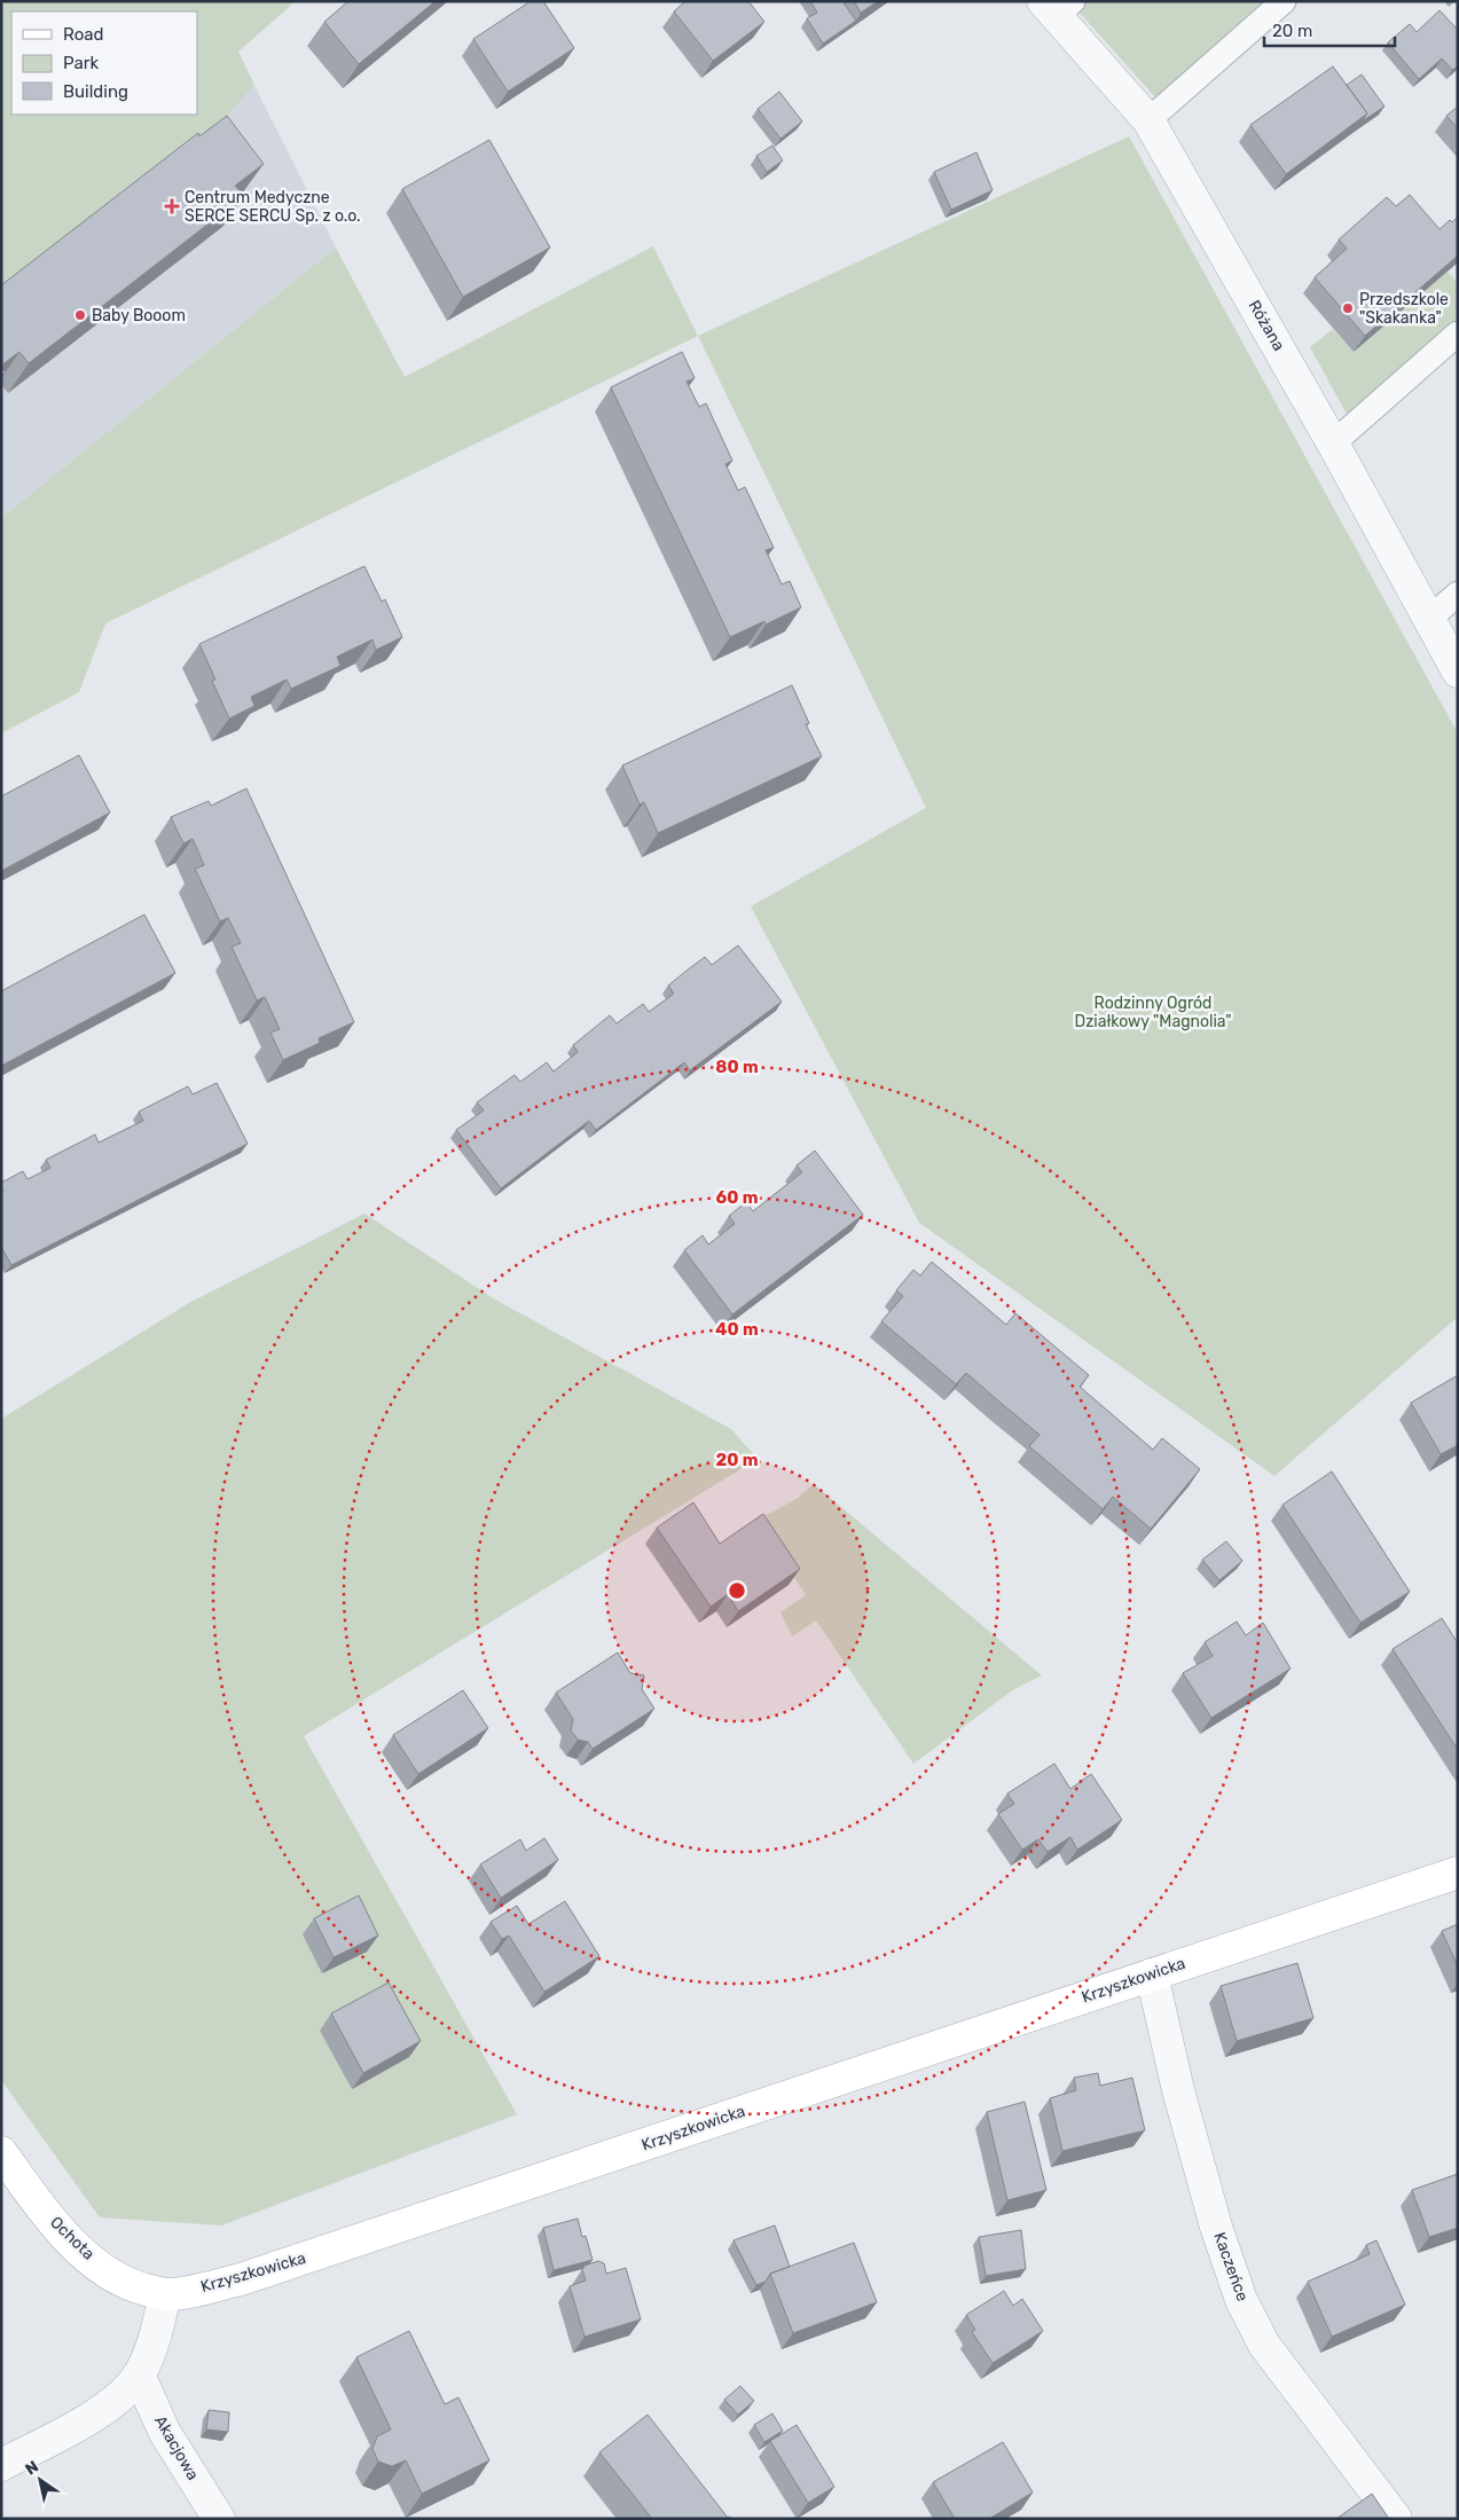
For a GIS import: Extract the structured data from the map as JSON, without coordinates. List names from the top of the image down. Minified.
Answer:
{"streets":{"street":["Różana","Krzyszkowicka","Ochota","Kaczeńce","Akacjowa"]},"crossings":[["Krzyszkowicka","Ochota"],["Krzyszkowicka","Kaczeńce"]],"parks":["Rodzinny Ogród Działkowy \"Magnolia\""],"places":{"health":["Centrum Medyczne SERCE SERCU Sp. z o.o."],"other":["Przedszkole \"Skakanka\"","Baby Booom"]},"legend":["Road","Park","Building"],"scale_bar":"20 m","north":"top left","rings":["80 m","60 m","40 m","20 m"]}
